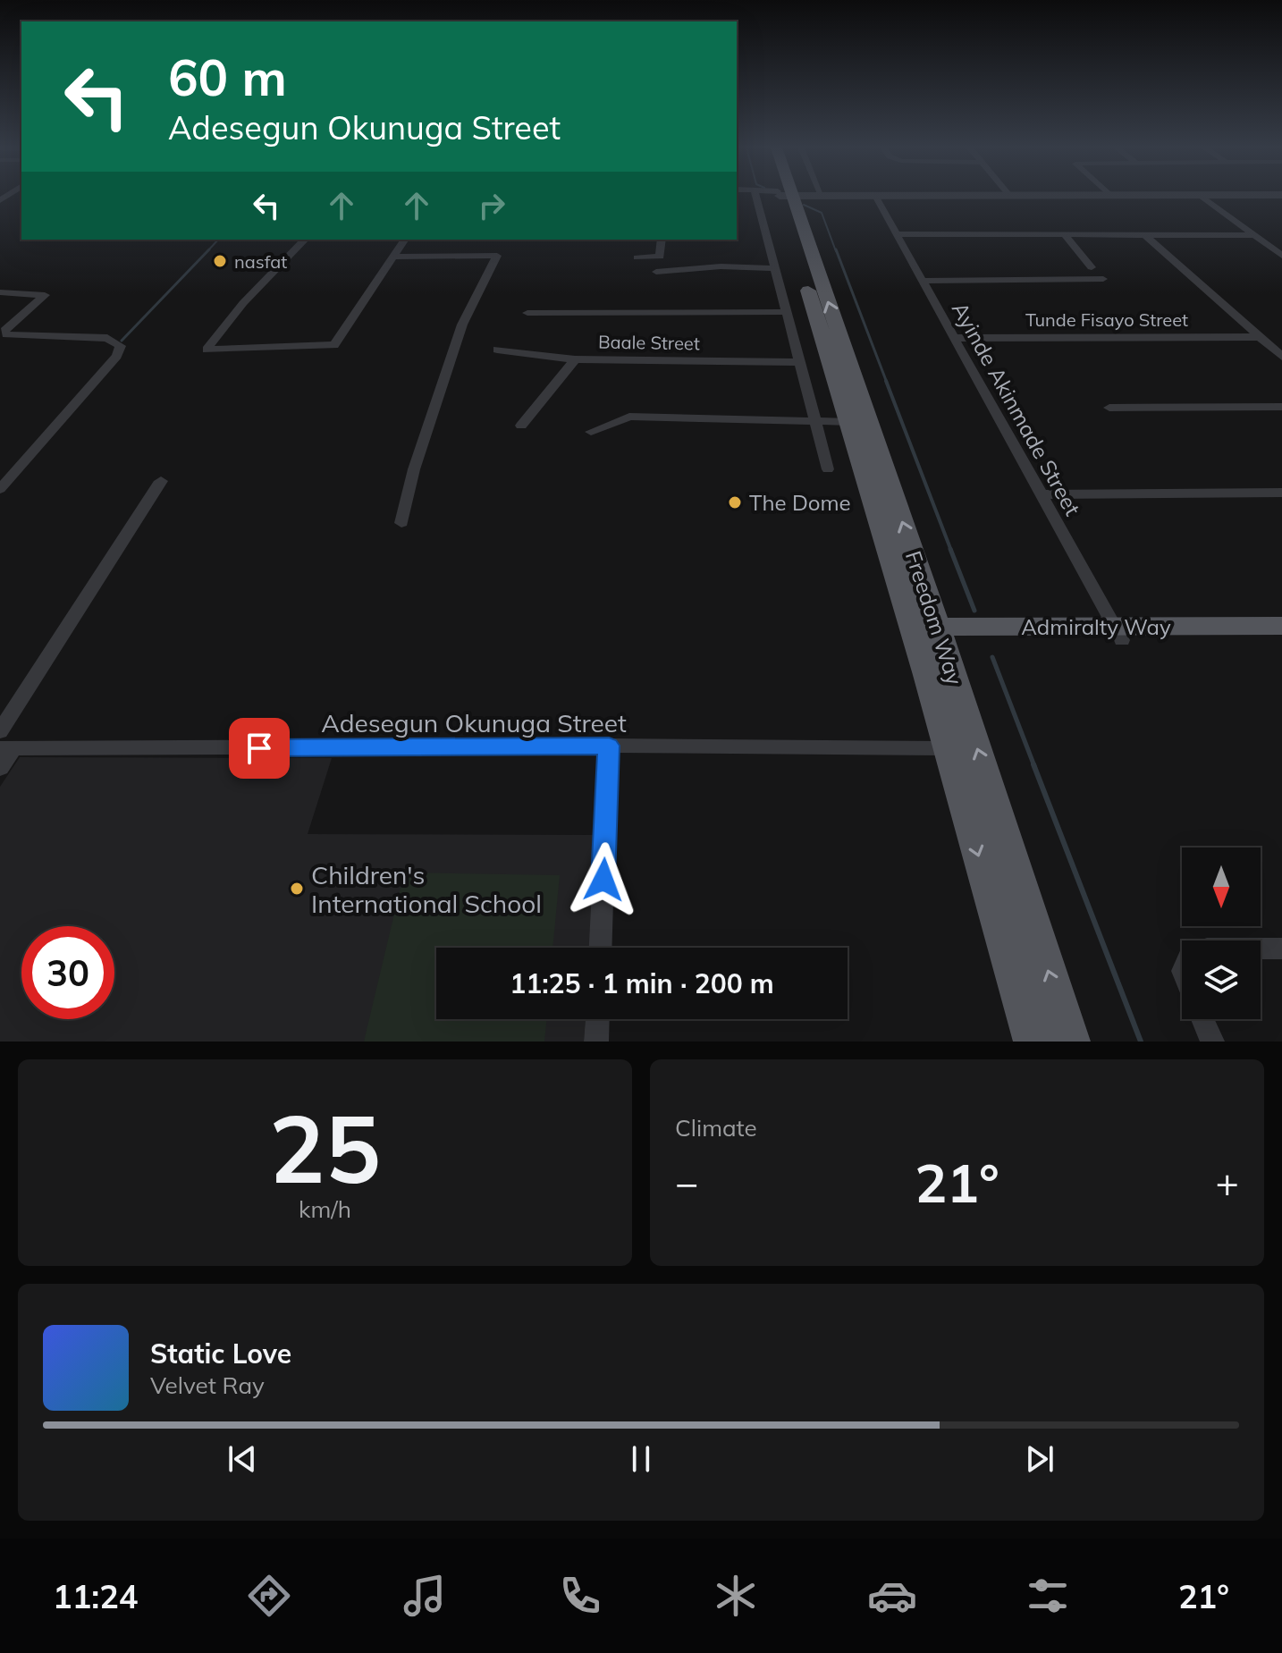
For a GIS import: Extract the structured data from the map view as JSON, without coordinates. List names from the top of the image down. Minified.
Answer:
{"streets":{"main road":["Freedom Way","Admiralty Way"],"street":["Tunde Fisayo Street","Baale Street","Ayinde Akinmade Street","Adesegun Okunuga Street"]},"crossings":[["Tunde Fisayo Street","Ayinde Akinmade Street"],["Ayinde Akinmade Street","Admiralty Way"],["Freedom Way","Admiralty Way"],["Freedom Way","Adesegun Okunuga Street"]],"places":["nasfat","The Dome","Children's International School"],"north":"bottom","page":{"turn":["60 m","Adesegun Okunuga Street"],"limit":"30","trip":"11:25 · 1 min · 200 m","tile":[["25","km/h"],"Climate"],"heat":["−","21°","+"],"song":["Static Love","Velvet Ray"],"tabs":["11:24","21°"]}}
